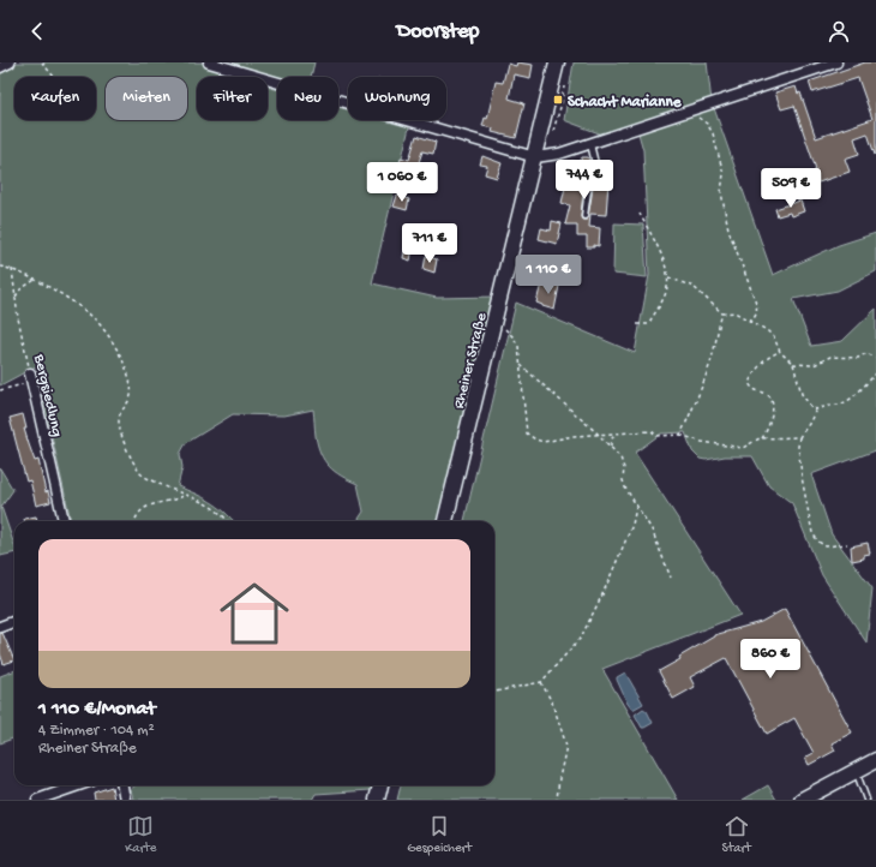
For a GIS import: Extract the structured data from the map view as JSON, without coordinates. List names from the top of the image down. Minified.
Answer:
{"streets":{"main road":["Rheiner Straße"],"street":["Bergsiedlung"]},"places":{"transit":["Schacht Marianne"]},"page":{"header":"Doorstep","chip":["Kaufen","Mieten","Filter","Neu","Wohnung"],"price":["744 €","1 060 €","509 €","711 €","1 110 €","860 €"],"list":[{"name":"1 110 €/Monat","note":"4 Zimmer · 104 m² · Rheiner Straße"}],"tabs":["Karte","Gespeichert","Start"]}}
